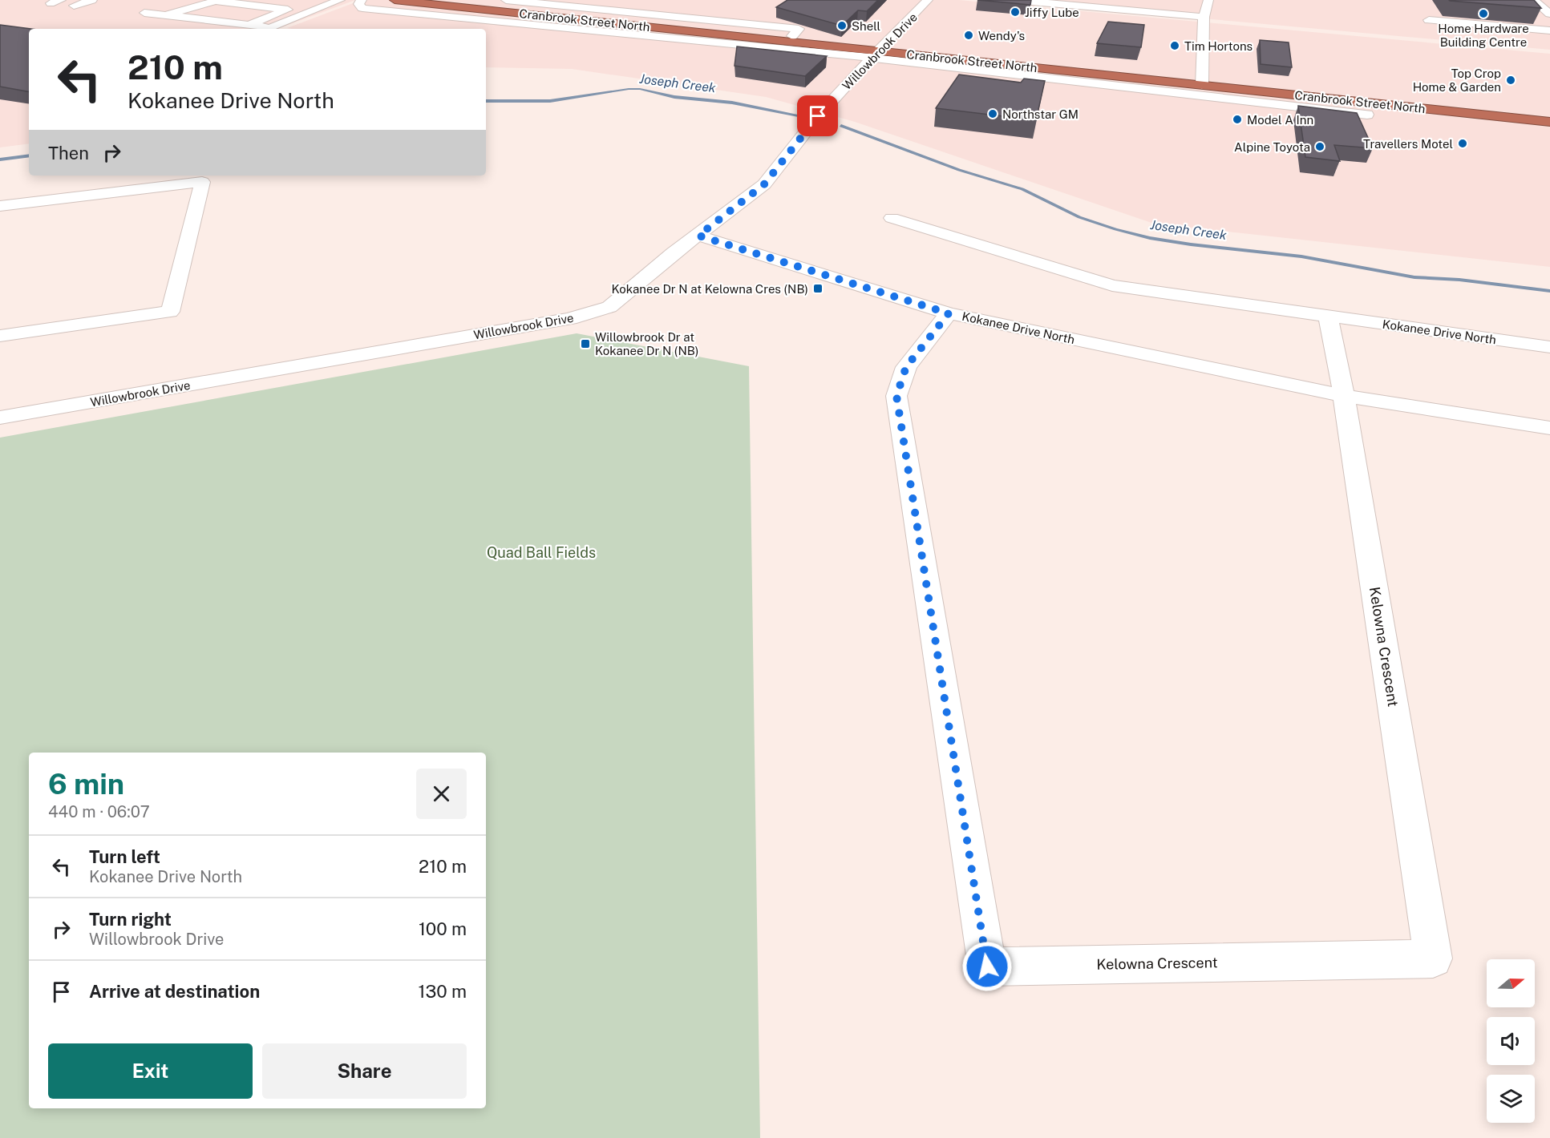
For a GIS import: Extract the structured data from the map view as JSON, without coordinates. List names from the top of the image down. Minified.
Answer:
{"streets":{"highway":["Cranbrook Street North"],"street":["Willowbrook Drive","Kokanee Drive North","Kelowna Crescent"]},"crossings":[["Cranbrook Street North","Willowbrook Drive"],["Willowbrook Drive","Kokanee Drive North"],["Kokanee Drive North","Kelowna Crescent"]],"water":["Joseph Creek"],"parks":["Quad Ball Fields"],"places":{"other":["Jiffy Lube","Home Hardware Building Centre","Shell","Wendy's","Tim Hortons","Top Crop Home & Garden","Northstar GM","Model A Inn","Travellers Motel","Alpine Toyota"],"transit":["Kokanee Dr N at Kelowna Cres (NB)","Willowbrook Dr at Kokanee Dr N (NB)"]},"north":"right","page":{"turn":["210 m","Kokanee Drive North"],"then":"Then","heading":["6 min","440 m · 06:07"],"list":[{"name":"Turn left","note":"Kokanee Drive North","value":"210 m"},{"name":"Turn right","note":"Willowbrook Drive","value":"100 m"},{"name":"Arrive at destination","value":"130 m"}],"buttons":["Exit","Share"]}}
